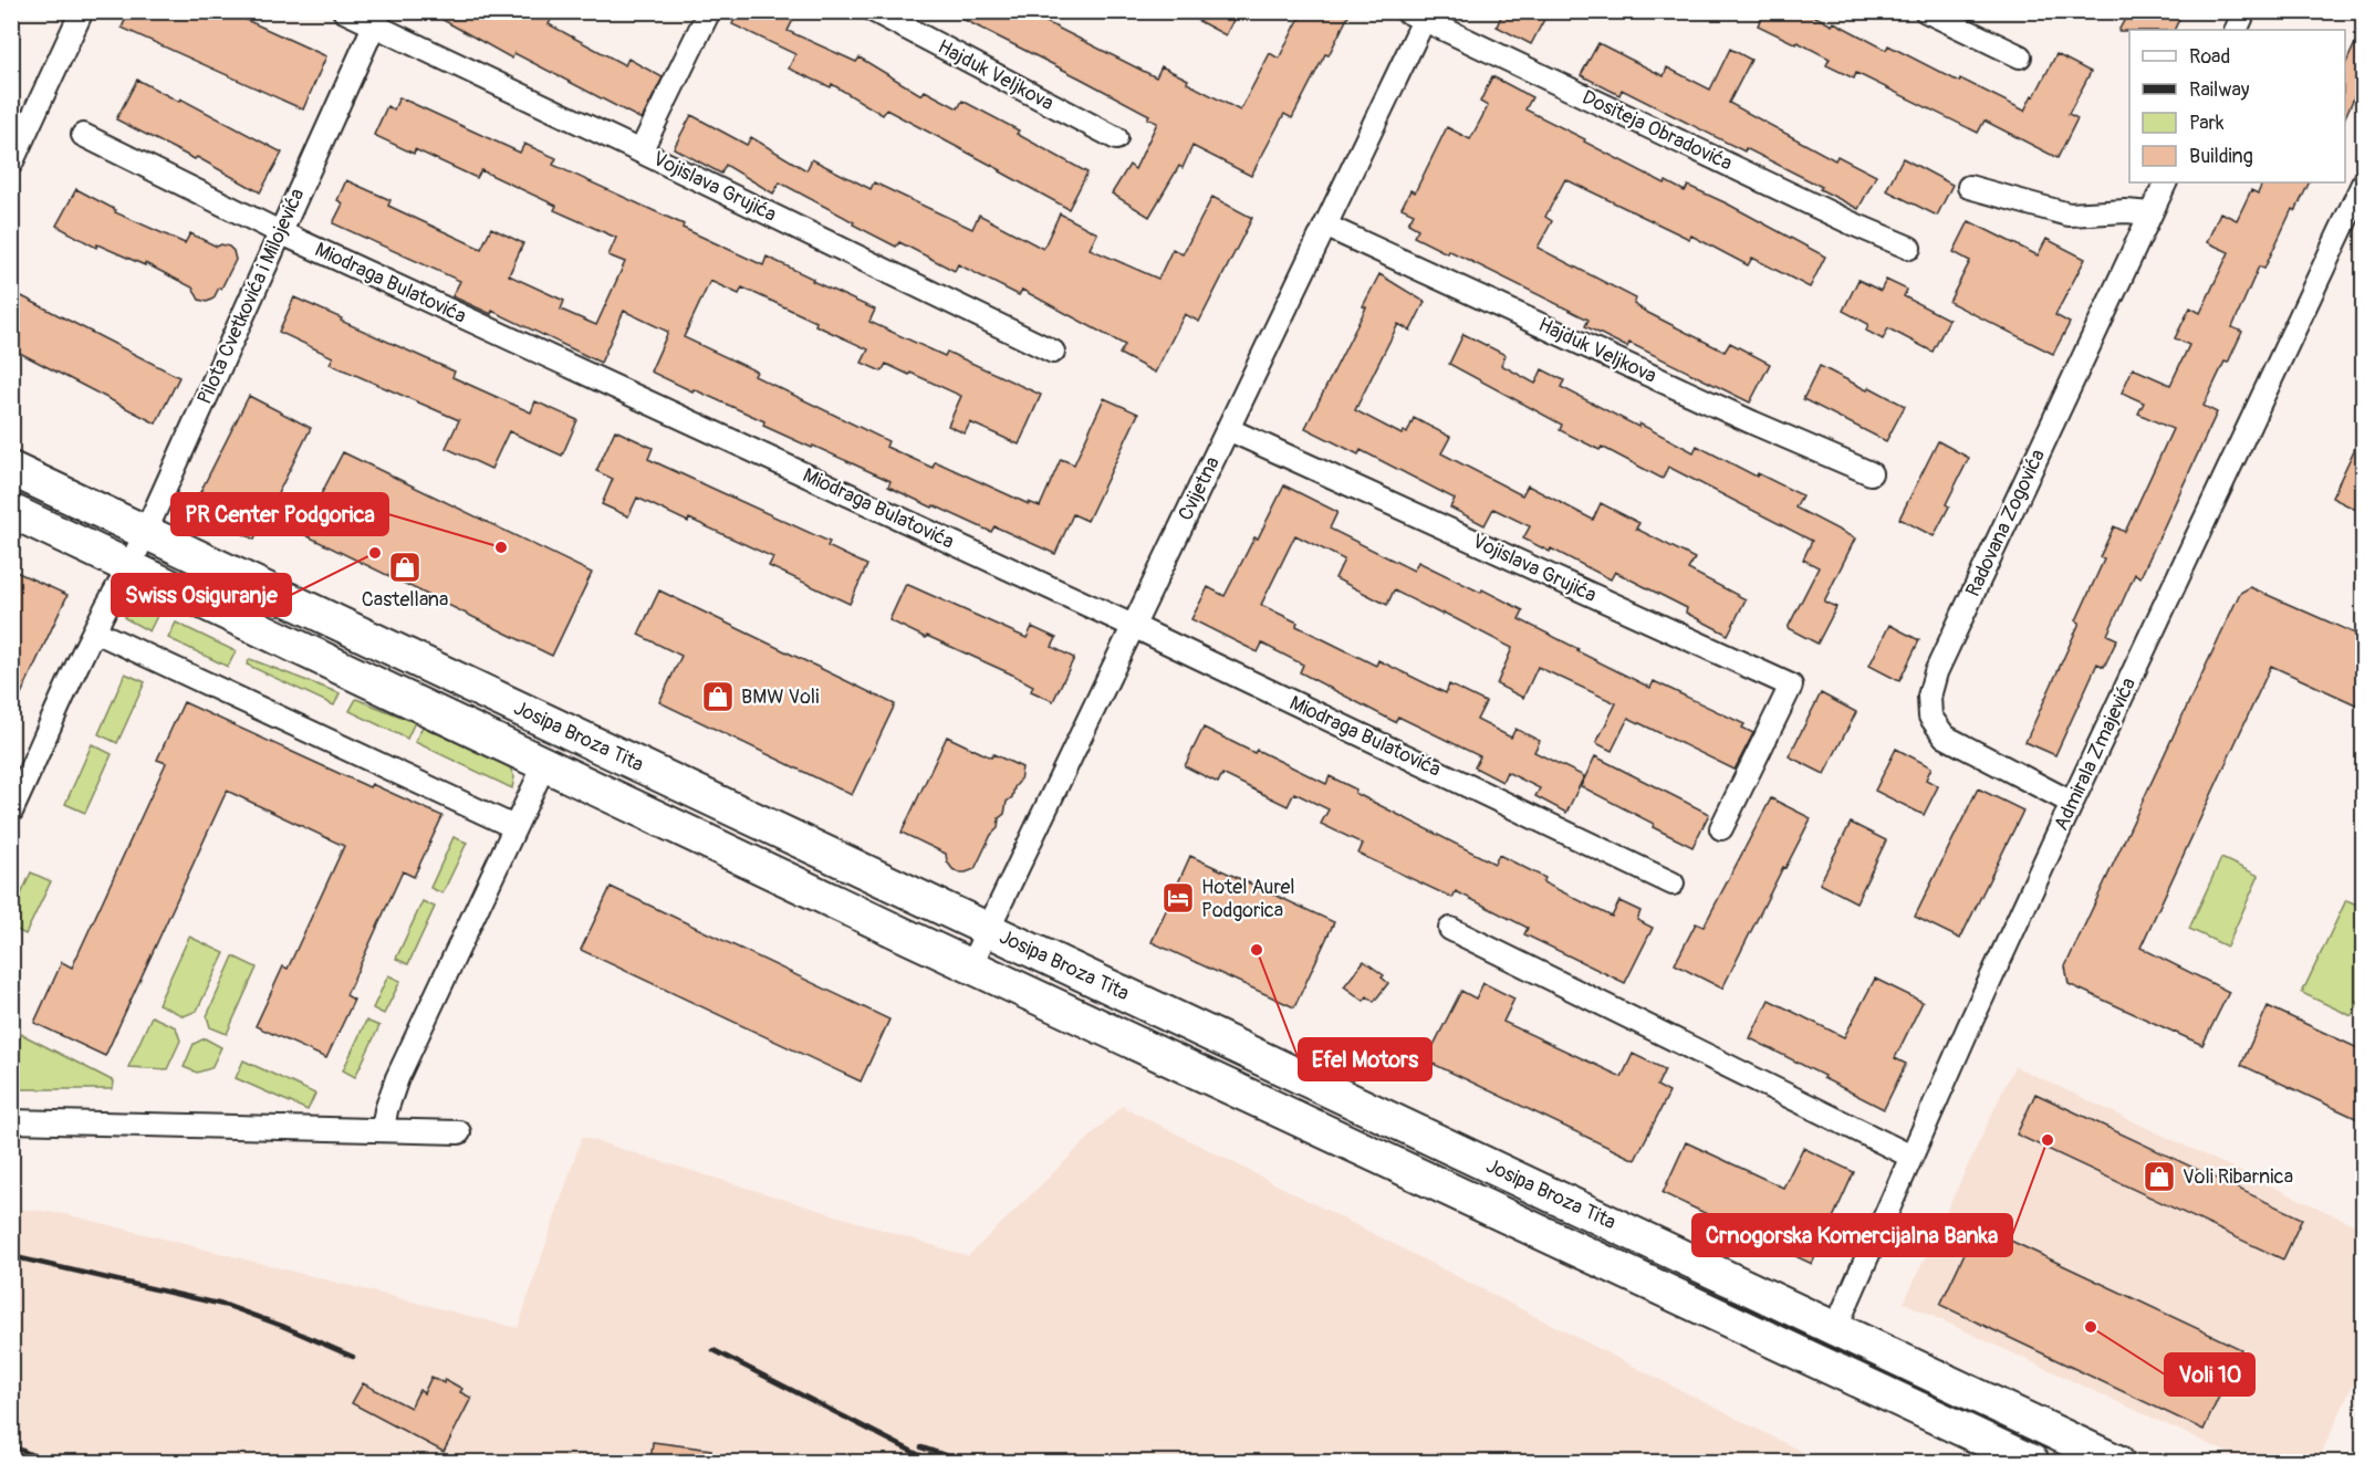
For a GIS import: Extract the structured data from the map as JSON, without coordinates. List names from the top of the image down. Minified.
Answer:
{"streets":{"main road":["Josipa Broza Tita"],"street":["Hajduk Veljkova","Dositeja Obradovića","Vojislava Grujića","Miodraga Bulatovića","Pilota Cvetkovića i Milojevića","Cvijetna","Radovana Zogovića","Admirala Zmajevića"]},"crossings":[["Hajduk Veljkova","Cvijetna"],["Dositeja Obradovića","Cvijetna"],["Vojislava Grujića","Pilota Cvetkovića i Milojevića"],["Vojislava Grujića","Cvijetna"],["Miodraga Bulatovića","Pilota Cvetkovića i Milojevića"],["Miodraga Bulatovića","Cvijetna"],["Pilota Cvetkovića i Milojevića","Josipa Broza Tita"],["Cvijetna","Josipa Broza Tita"],["Radovana Zogovića","Admirala Zmajevića"],["Josipa Broza Tita","Admirala Zmajevića"]],"places":{"other":["PR Center Podgorica","Swiss Osiguranje","Efel Motors","Crnogorska Komercijalna Banka","Voli 10"],"shop":["Castellana","BMW Voli","Voli Ribarnica"],"hotel":["Hotel Aurel Podgorica"]},"legend":["Road","Railway","Park","Building"]}
